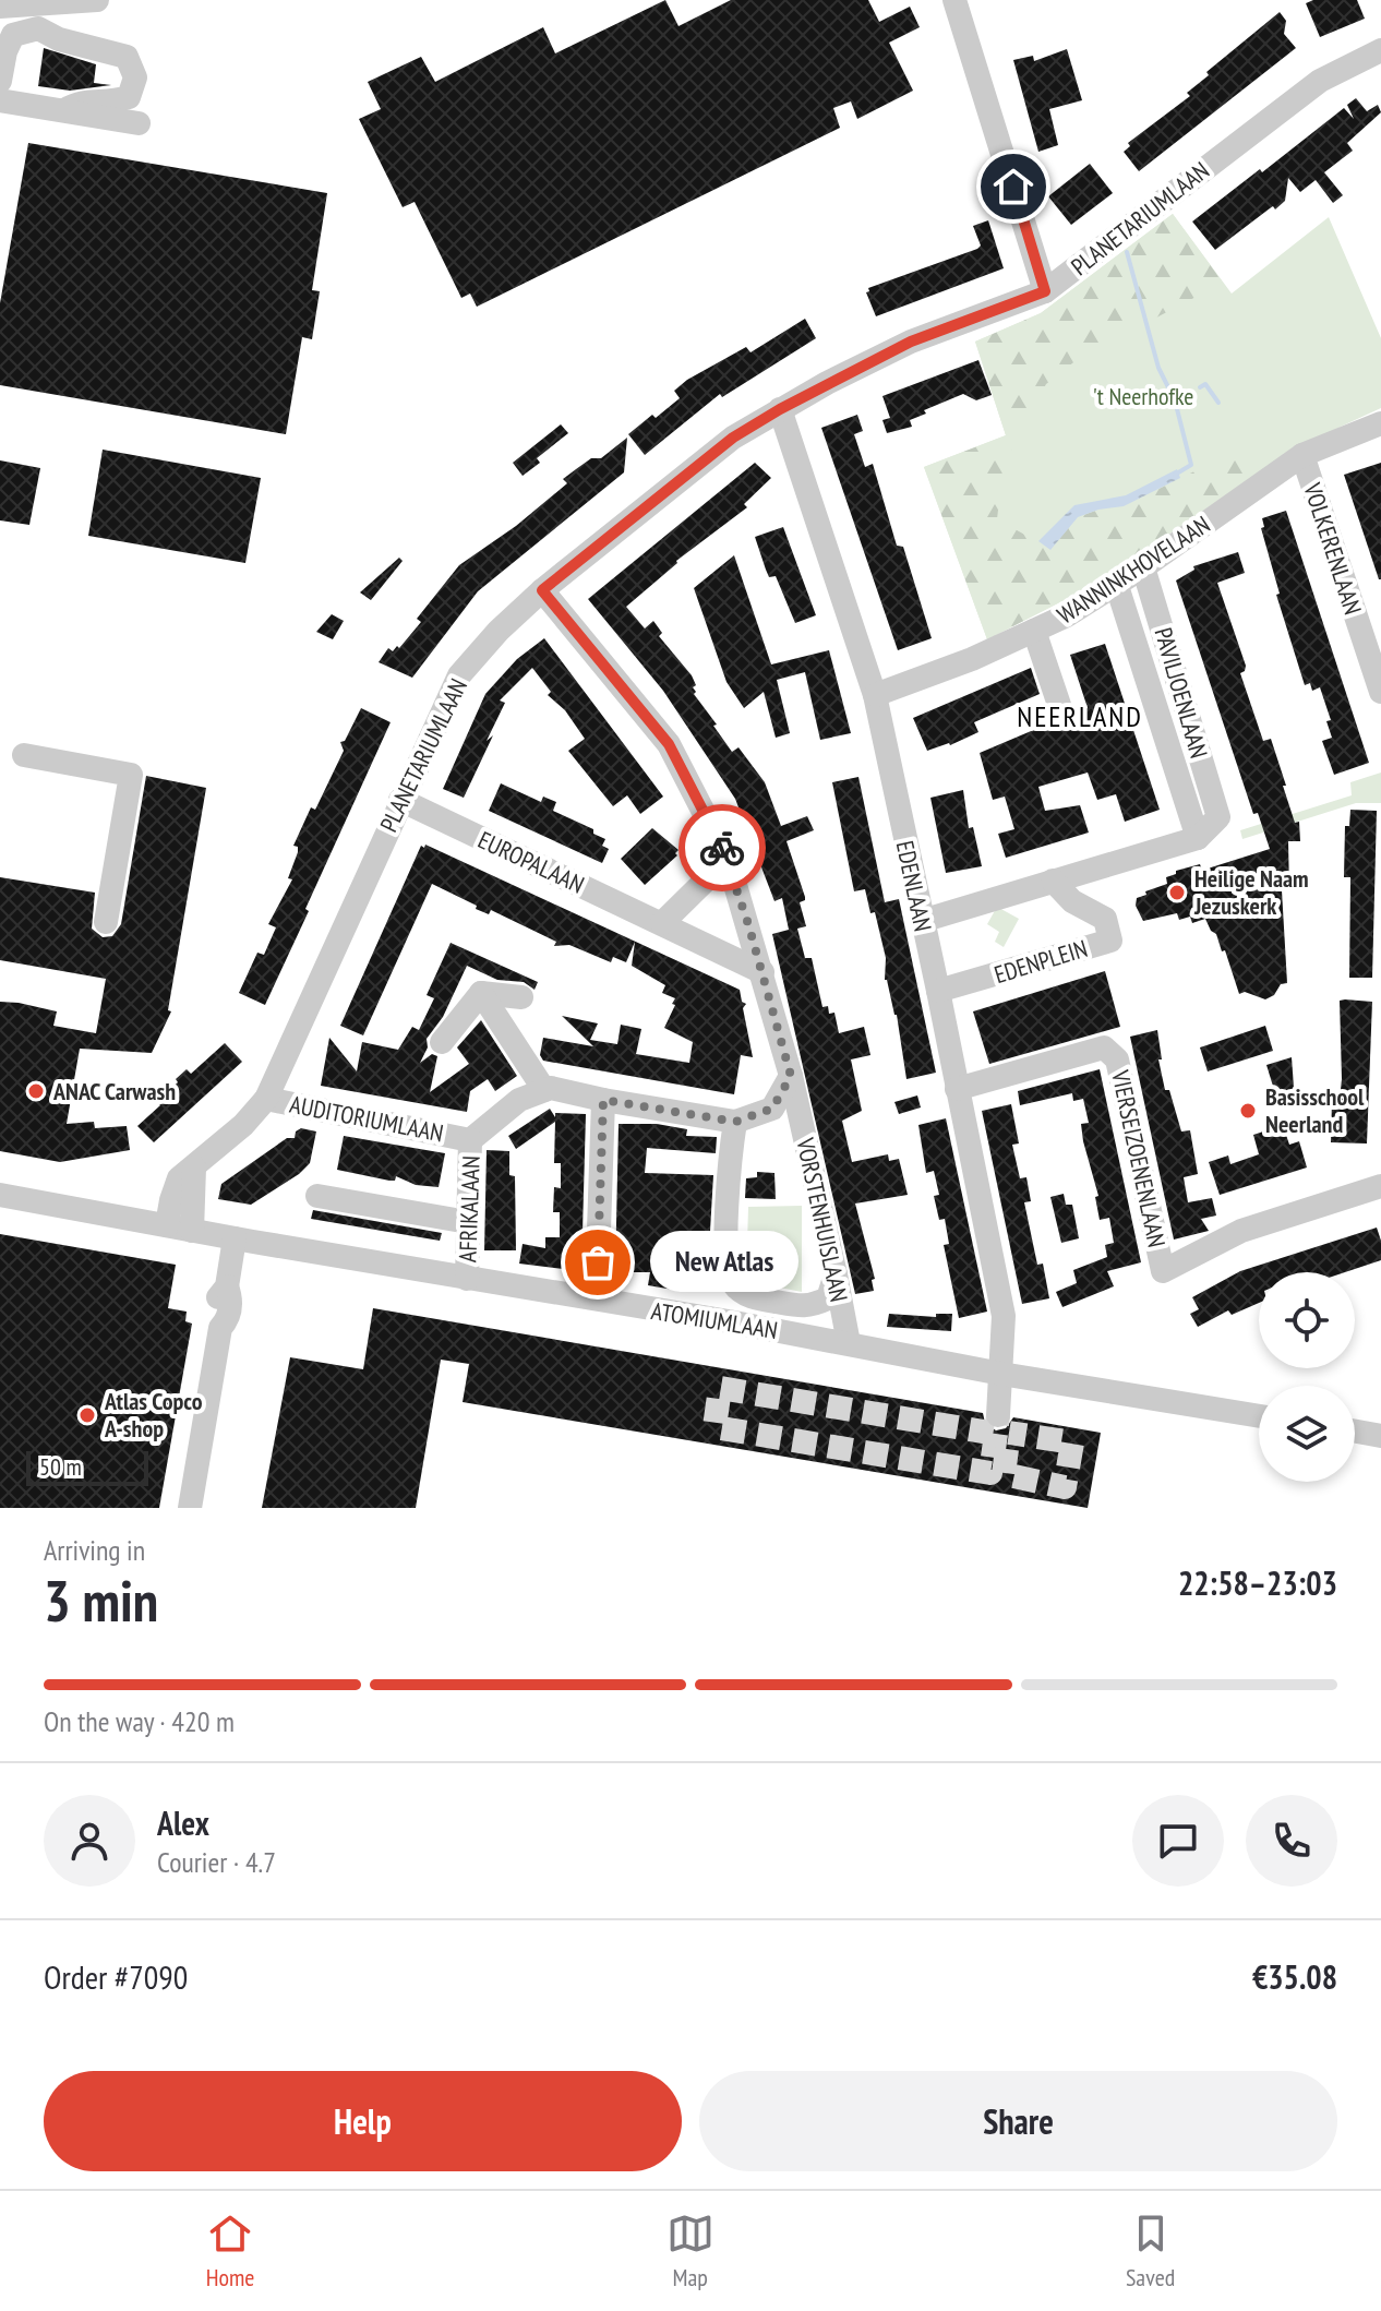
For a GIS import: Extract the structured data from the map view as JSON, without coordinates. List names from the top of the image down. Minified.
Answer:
{"streets":{"street":["PLANETARIUMLAAN","VOLKERENLAAN","WANNINKHOVELAAN","PAVILJOENLAAN","EUROPALAAN","EDENLAAN","EDENPLEIN","AUDITORIUMLAAN","VIERSEIZOENENLAAN","AFRIKALAAN","VORSTENHUISLAAN","ATOMIUMLAAN"]},"crossings":[["PLANETARIUMLAAN","EUROPALAAN"],["PLANETARIUMLAAN","EDENLAAN"],["PLANETARIUMLAAN","AUDITORIUMLAAN"],["PLANETARIUMLAAN","VORSTENHUISLAAN"],["PLANETARIUMLAAN","ATOMIUMLAAN"],["VOLKERENLAAN","WANNINKHOVELAAN"],["WANNINKHOVELAAN","PAVILJOENLAAN"],["WANNINKHOVELAAN","EDENLAAN"],["EUROPALAAN","VORSTENHUISLAAN"],["EDENLAAN","EDENPLEIN"],["EDENLAAN","VIERSEIZOENENLAAN"],["EDENLAAN","ATOMIUMLAAN"],["AUDITORIUMLAAN","AFRIKALAAN"],["AFRIKALAAN","ATOMIUMLAAN"],["VORSTENHUISLAAN","ATOMIUMLAAN"]],"districts":["NEERLAND"],"parks":["'t Neerhofke"],"places":["Heilige Naam Jezuskerk","ANAC Carwash","Basisschool Neerland","New Atlas","Atlas Copco A-shop"],"scale_bar":"50 m","page":{"bubble":"New Atlas","scale":"50 m","heading":["3 min","Arriving in","22:58–23:03"],"panel":["Alex","Courier · 4.7","Order #7090","€35.08"],"bar":"On the way · 420 m","buttons":["Help","Share"],"tabs":["Home","Map","Saved"]}}
